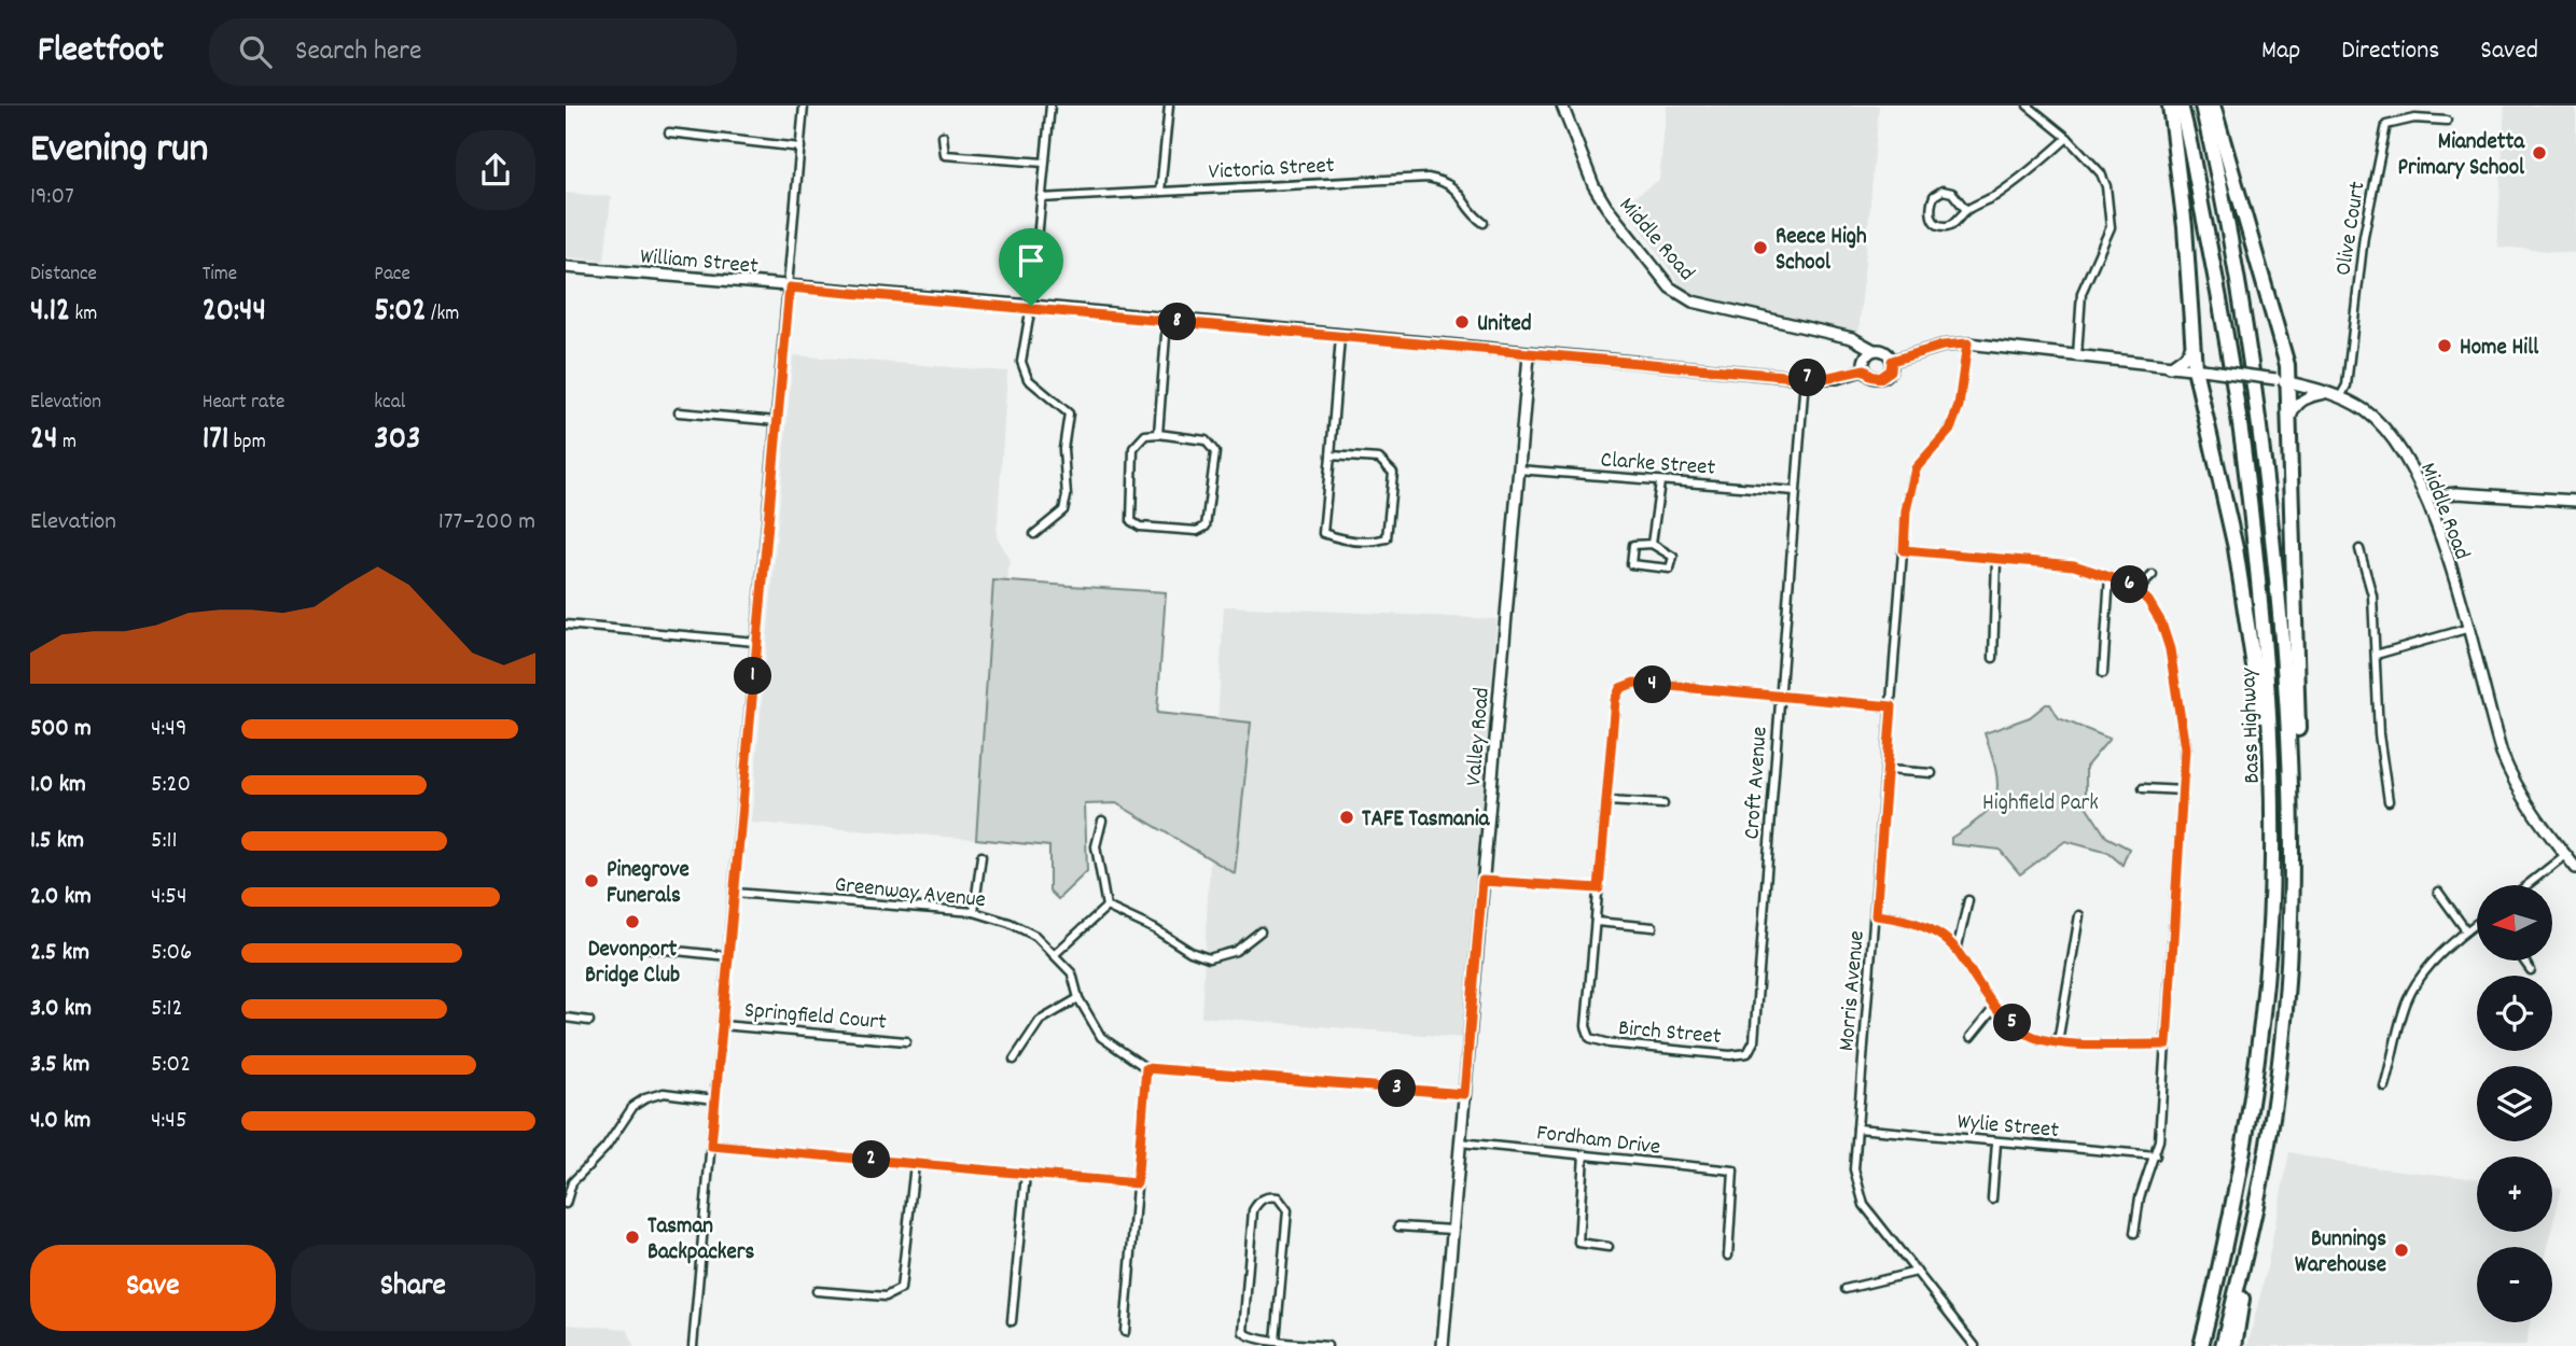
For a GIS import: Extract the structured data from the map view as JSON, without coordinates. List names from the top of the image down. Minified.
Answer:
{"streets":{"highway":["Bass Highway"],"main road":["Middle Road","William Street","Valley Road"],"street":["Victoria Street","Olive Court","Clarke Street","Croft Avenue","Greenway Avenue","Morris Avenue","Springfield Court","Birch Street","Wylie Street","Fordham Drive"]},"crossings":[["Olive Court","Middle Road"],["Middle Road","William Street"],["Middle Road","Morris Avenue"],["William Street","Valley Road"],["William Street","Croft Avenue"],["Clarke Street","Valley Road"],["Clarke Street","Croft Avenue"],["Valley Road","Greenway Avenue"],["Valley Road","Fordham Drive"],["Croft Avenue","Birch Street"],["Morris Avenue","Wylie Street"]],"parks":["Highfield Park"],"places":["Miandetta Primary School","Reece High School","United","Home Hill","TAFE Tasmania","Pinegrove Funerals","Devonport Bridge Club","Tasman Backpackers","Bunnings Warehouse"],"north":"left","page":{"header":"Fleetfoot","search":"Search here","nav":["Map","Directions","Saved"],"heading":["Evening run","19:07"],"stats":[["Distance","4.12 km"],["Time","20:44"],["Pace","5:02 /km"],["Elevation","24 m"],["Heart rate","171 bpm"],["kcal","303"]],"pins":["8","7","6","1","4","5","3","2"],"chart":["Elevation","177–200 m"],"list":[{"name":"500 m","note":"4:49"},{"name":"1.0 km","note":"5:20"},{"name":"1.5 km","note":"5:11"},{"name":"2.0 km","note":"4:54"},{"name":"2.5 km","note":"5:06"},{"name":"3.0 km","note":"5:12"},{"name":"3.5 km","note":"5:02"},{"name":"4.0 km","note":"4:45"}],"map_buttons":["+","−"],"buttons":["Save","Share"]}}
